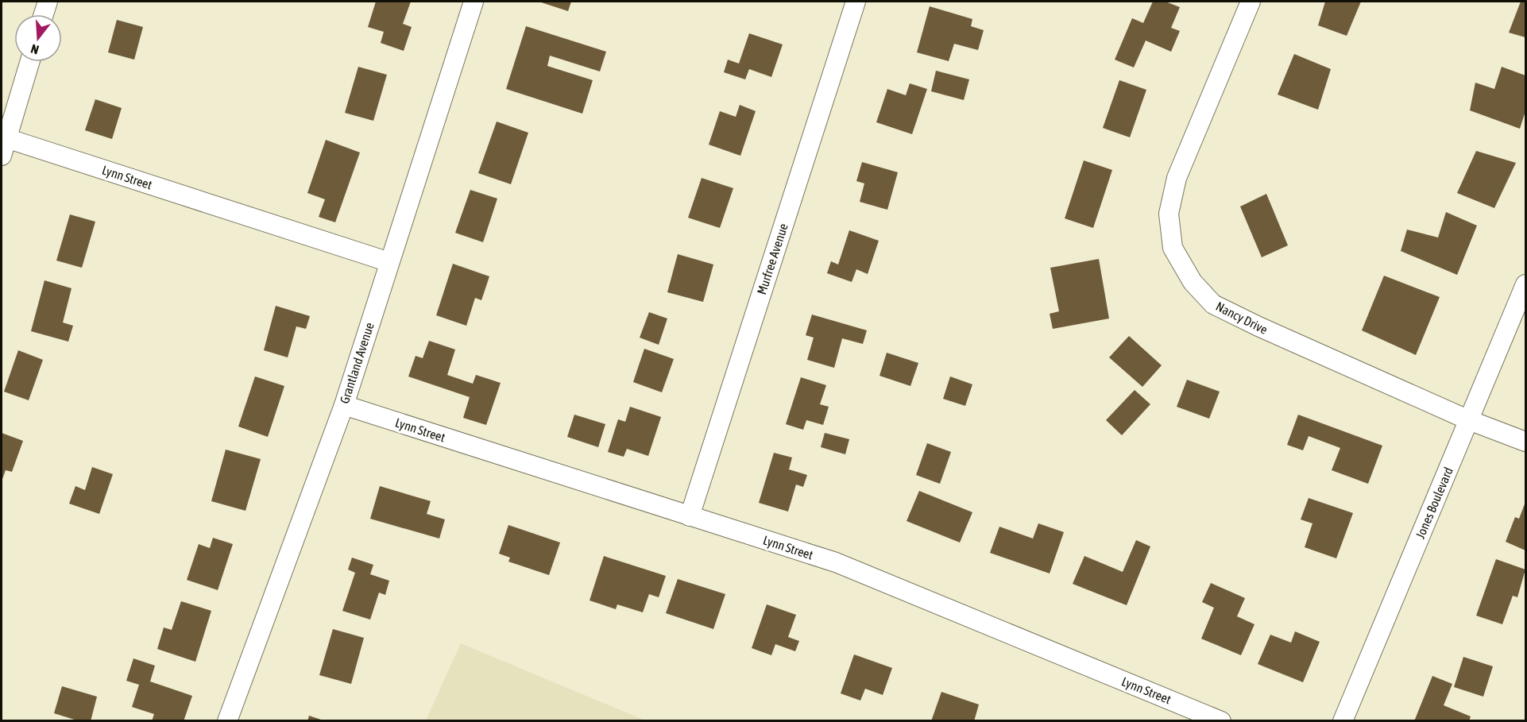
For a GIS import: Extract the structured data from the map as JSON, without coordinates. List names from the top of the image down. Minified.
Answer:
{"streets":{"street":["Lynn Street","Murfree Avenue","Nancy Drive","Grantland Avenue","Jones Boulevard"]},"crossings":[["Lynn Street","Murfree Avenue"],["Lynn Street","Grantland Avenue"],["Nancy Drive","Jones Boulevard"]],"north":"bottom"}
